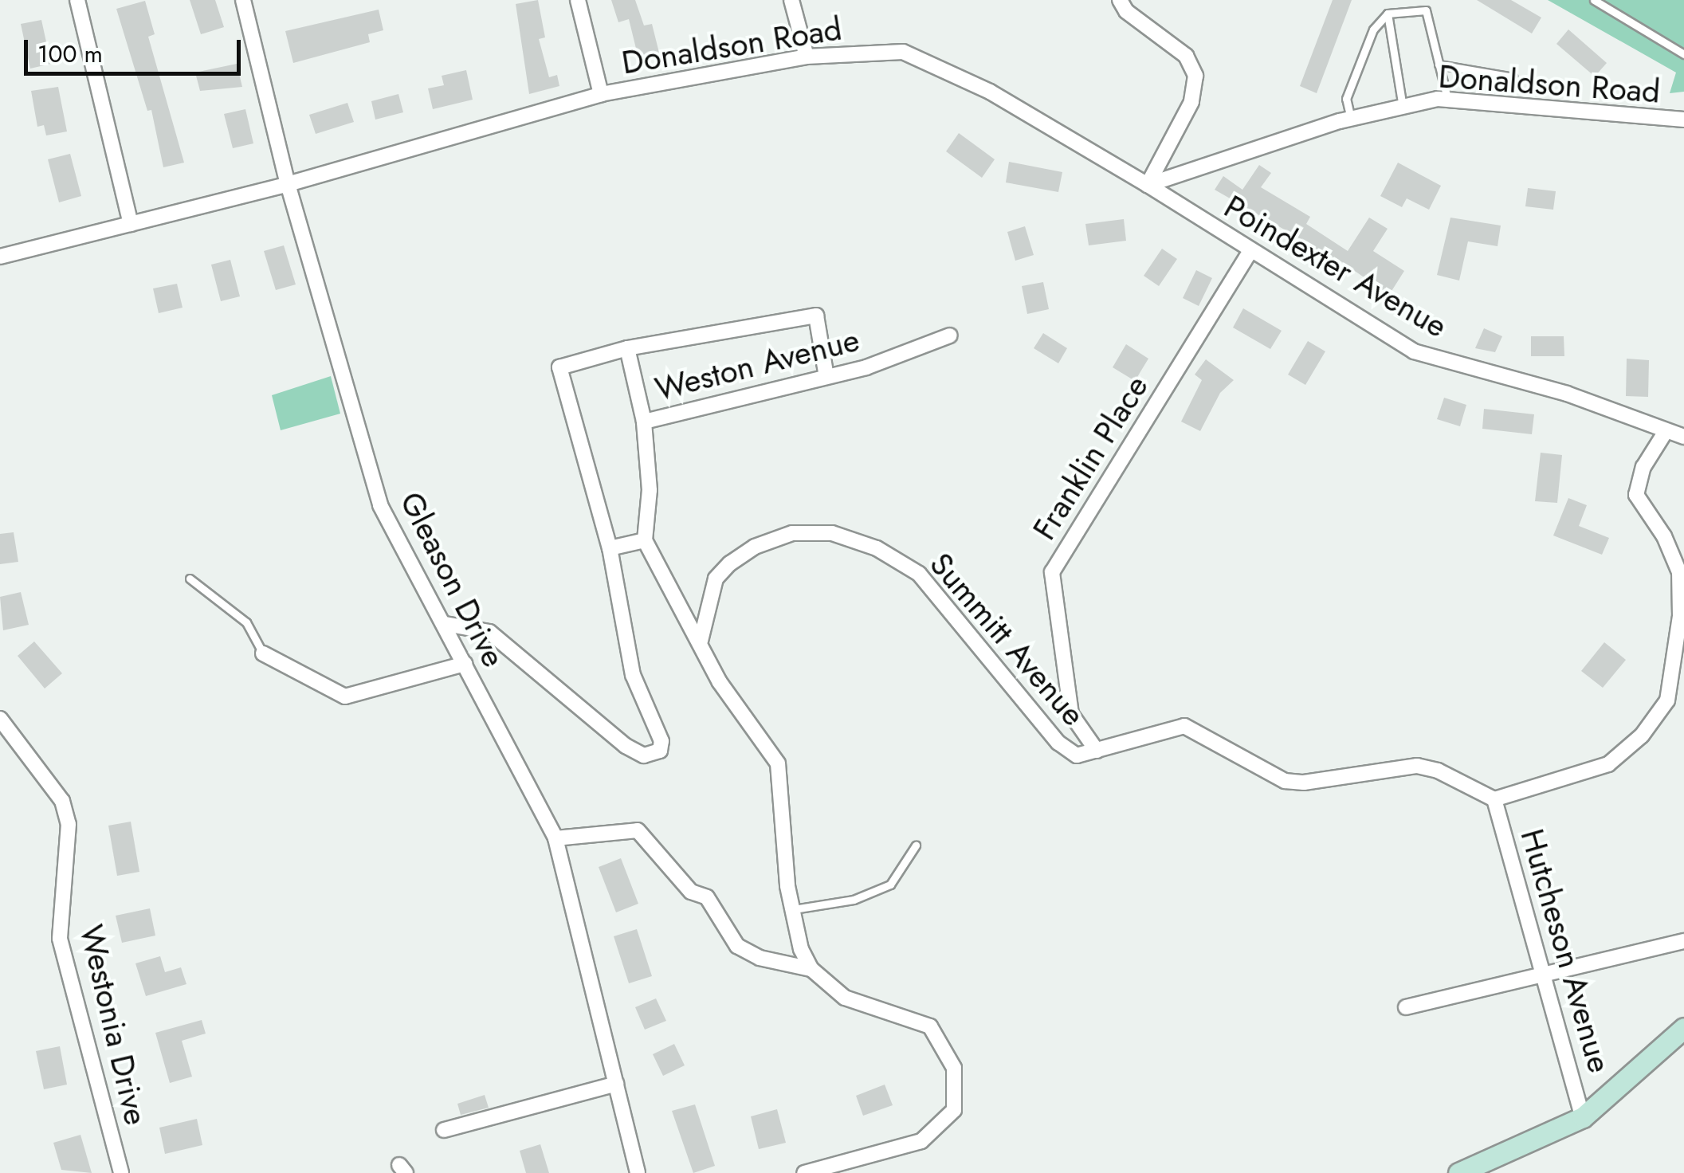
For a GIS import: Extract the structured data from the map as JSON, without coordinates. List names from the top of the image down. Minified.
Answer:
{"streets":{"street":["Donaldson Road","Poindexter Avenue","Weston Avenue","Franklin Place","Gleason Drive","Summitt Avenue","Hutcheson Avenue","Westonia Drive"]},"crossings":[["Donaldson Road","Poindexter Avenue"],["Donaldson Road","Gleason Drive"],["Poindexter Avenue","Franklin Place"],["Franklin Place","Summitt Avenue"],["Summitt Avenue","Hutcheson Avenue"]],"scale_bar":"100 m"}
